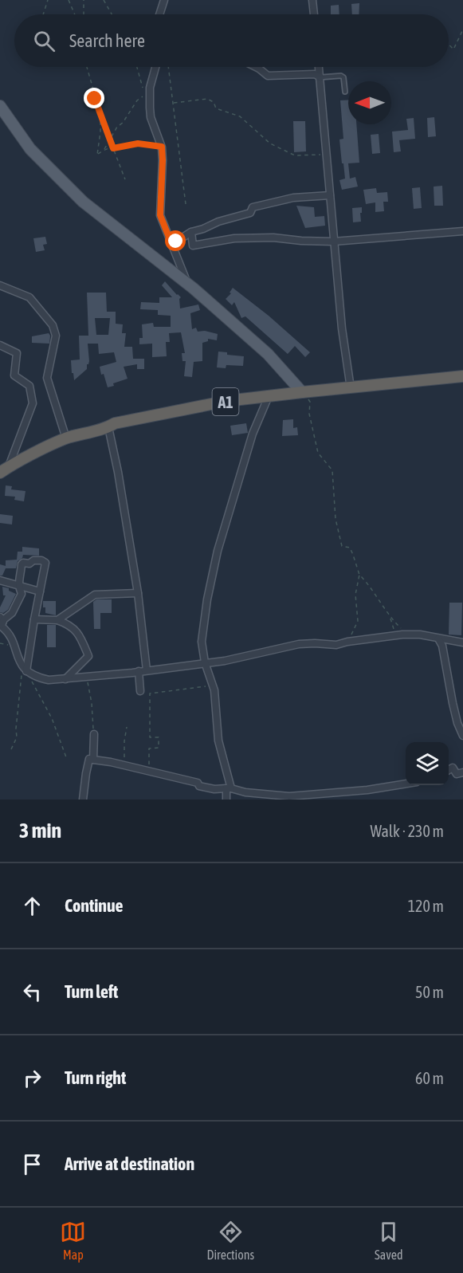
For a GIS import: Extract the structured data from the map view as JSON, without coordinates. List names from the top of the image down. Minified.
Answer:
{"streets":{"highway":["A1"]},"north":"left","page":{"search":"Search here","heading":["3 min","Walk · 230 m"],"list":[["Continue","120 m"],["Turn left","50 m"],["Turn right","60 m"],"Arrive at destination"],"nav":["Map","Directions","Saved"]}}
